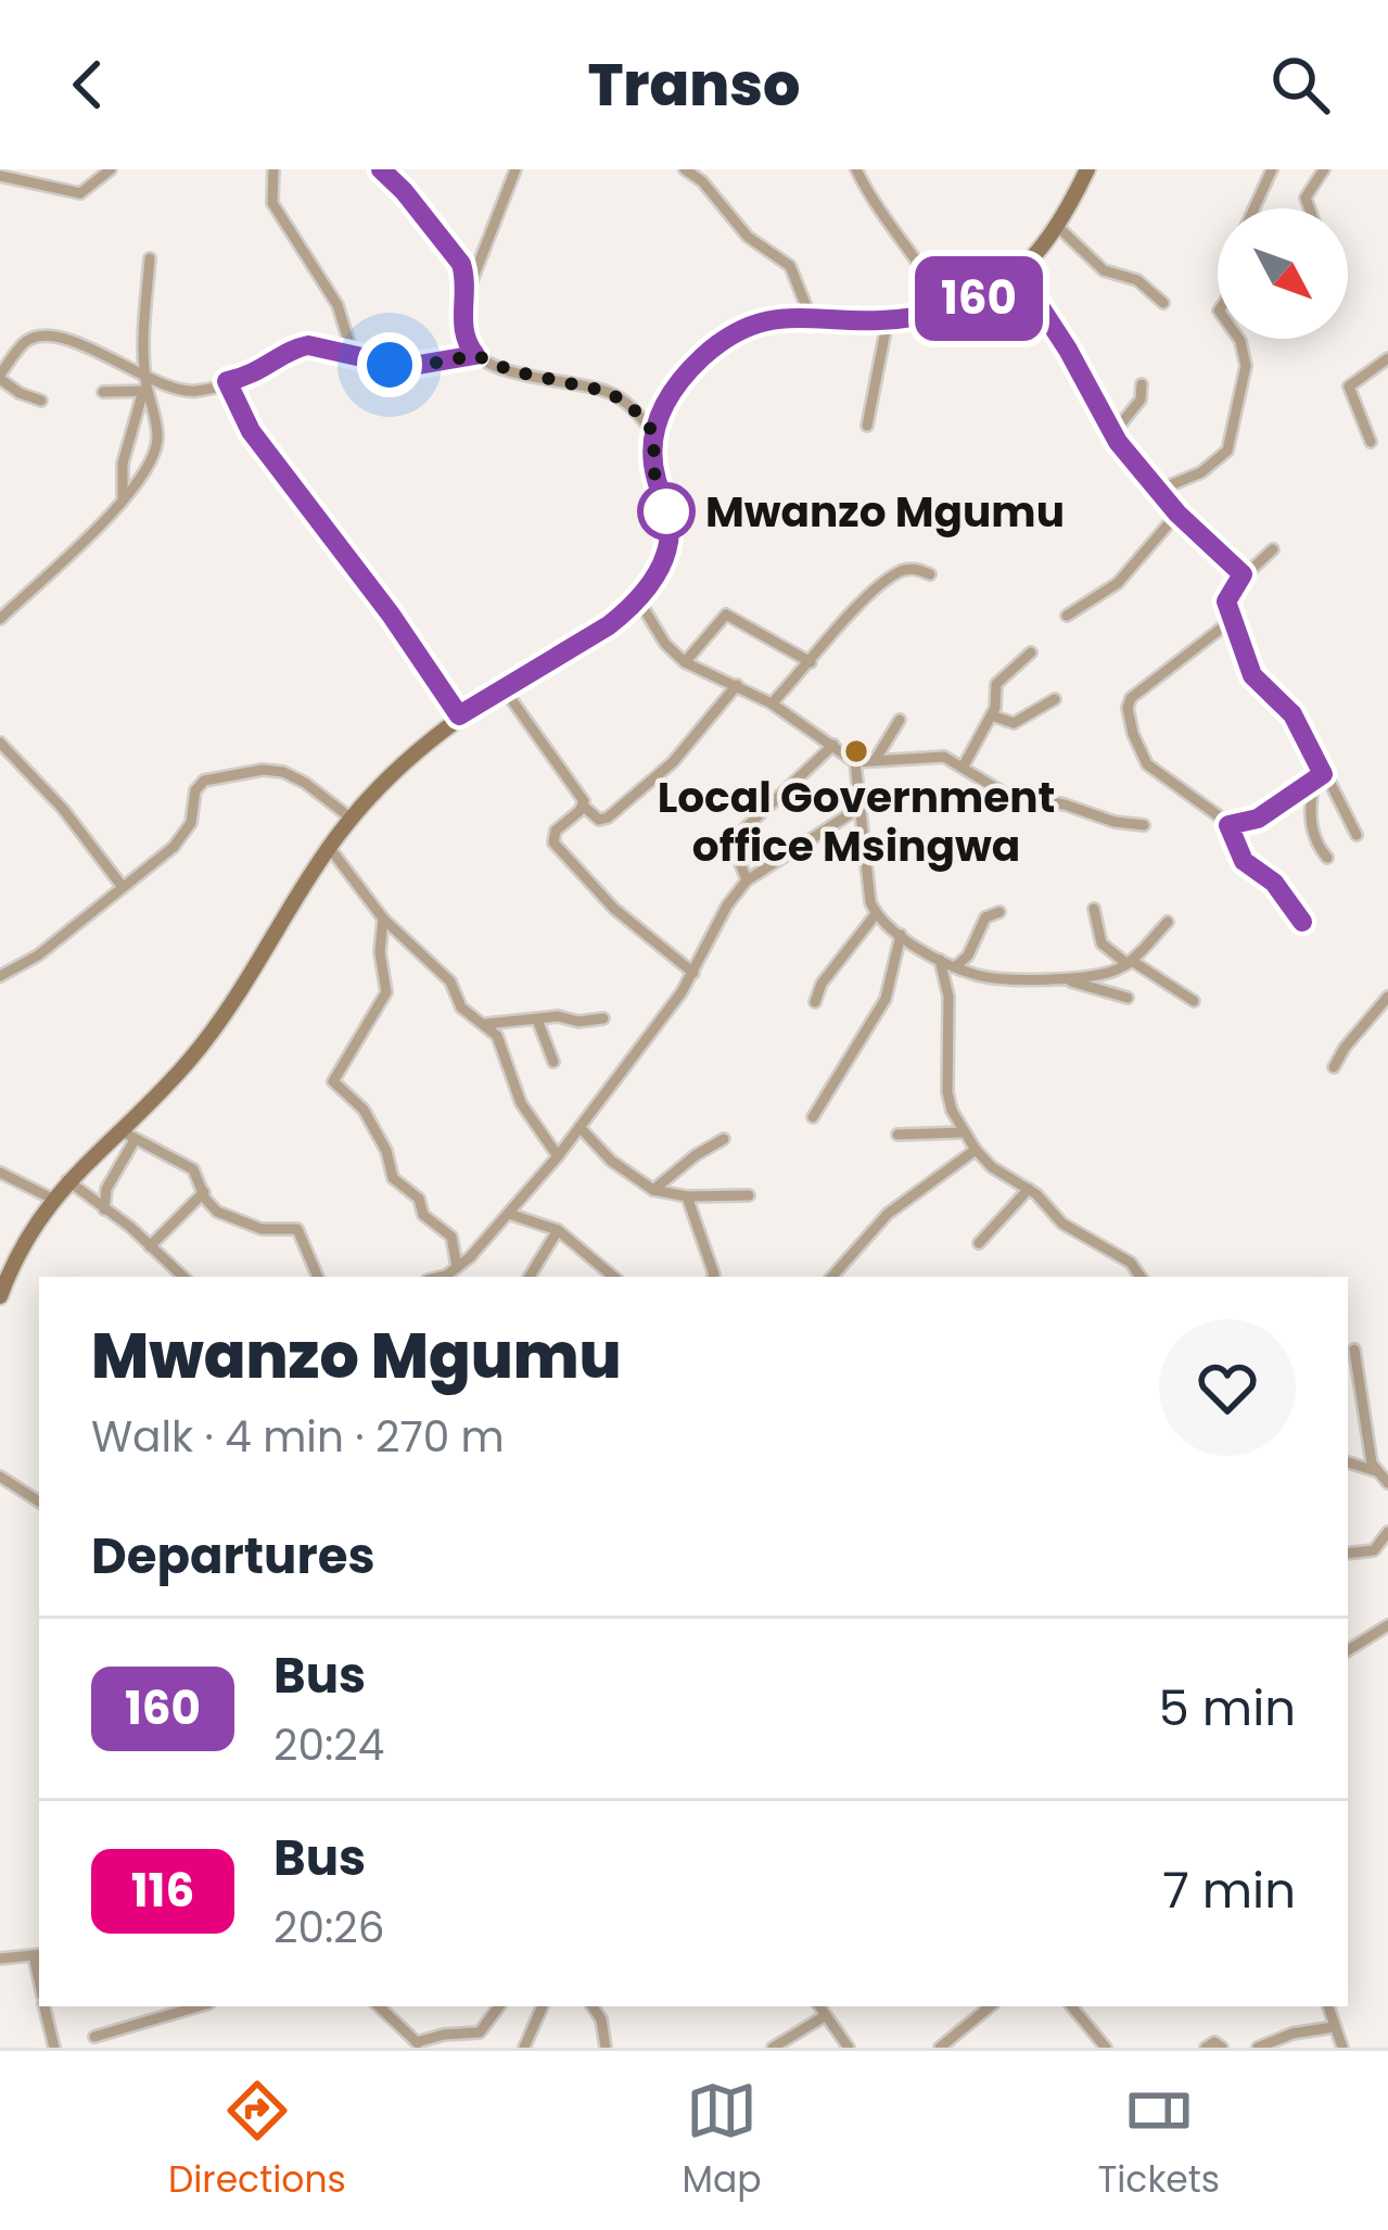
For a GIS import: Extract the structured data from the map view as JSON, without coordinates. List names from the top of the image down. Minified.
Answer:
{"places":["Mwanzo Mgumu","Local Government office Msingwa"],"lines":["bus line 160"],"north":"bottom right","page":{"header":"Transo","on_map":"160","heading":[["Mwanzo Mgumu","Walk · 4 min · 270 m"],"Departures"],"list":[{"mark":"160","name":"Bus","note":"20:24","value":"5 min"},{"mark":"116","name":"Bus","note":"20:26","value":"7 min"}],"tabs":["Directions","Map","Tickets"]}}
